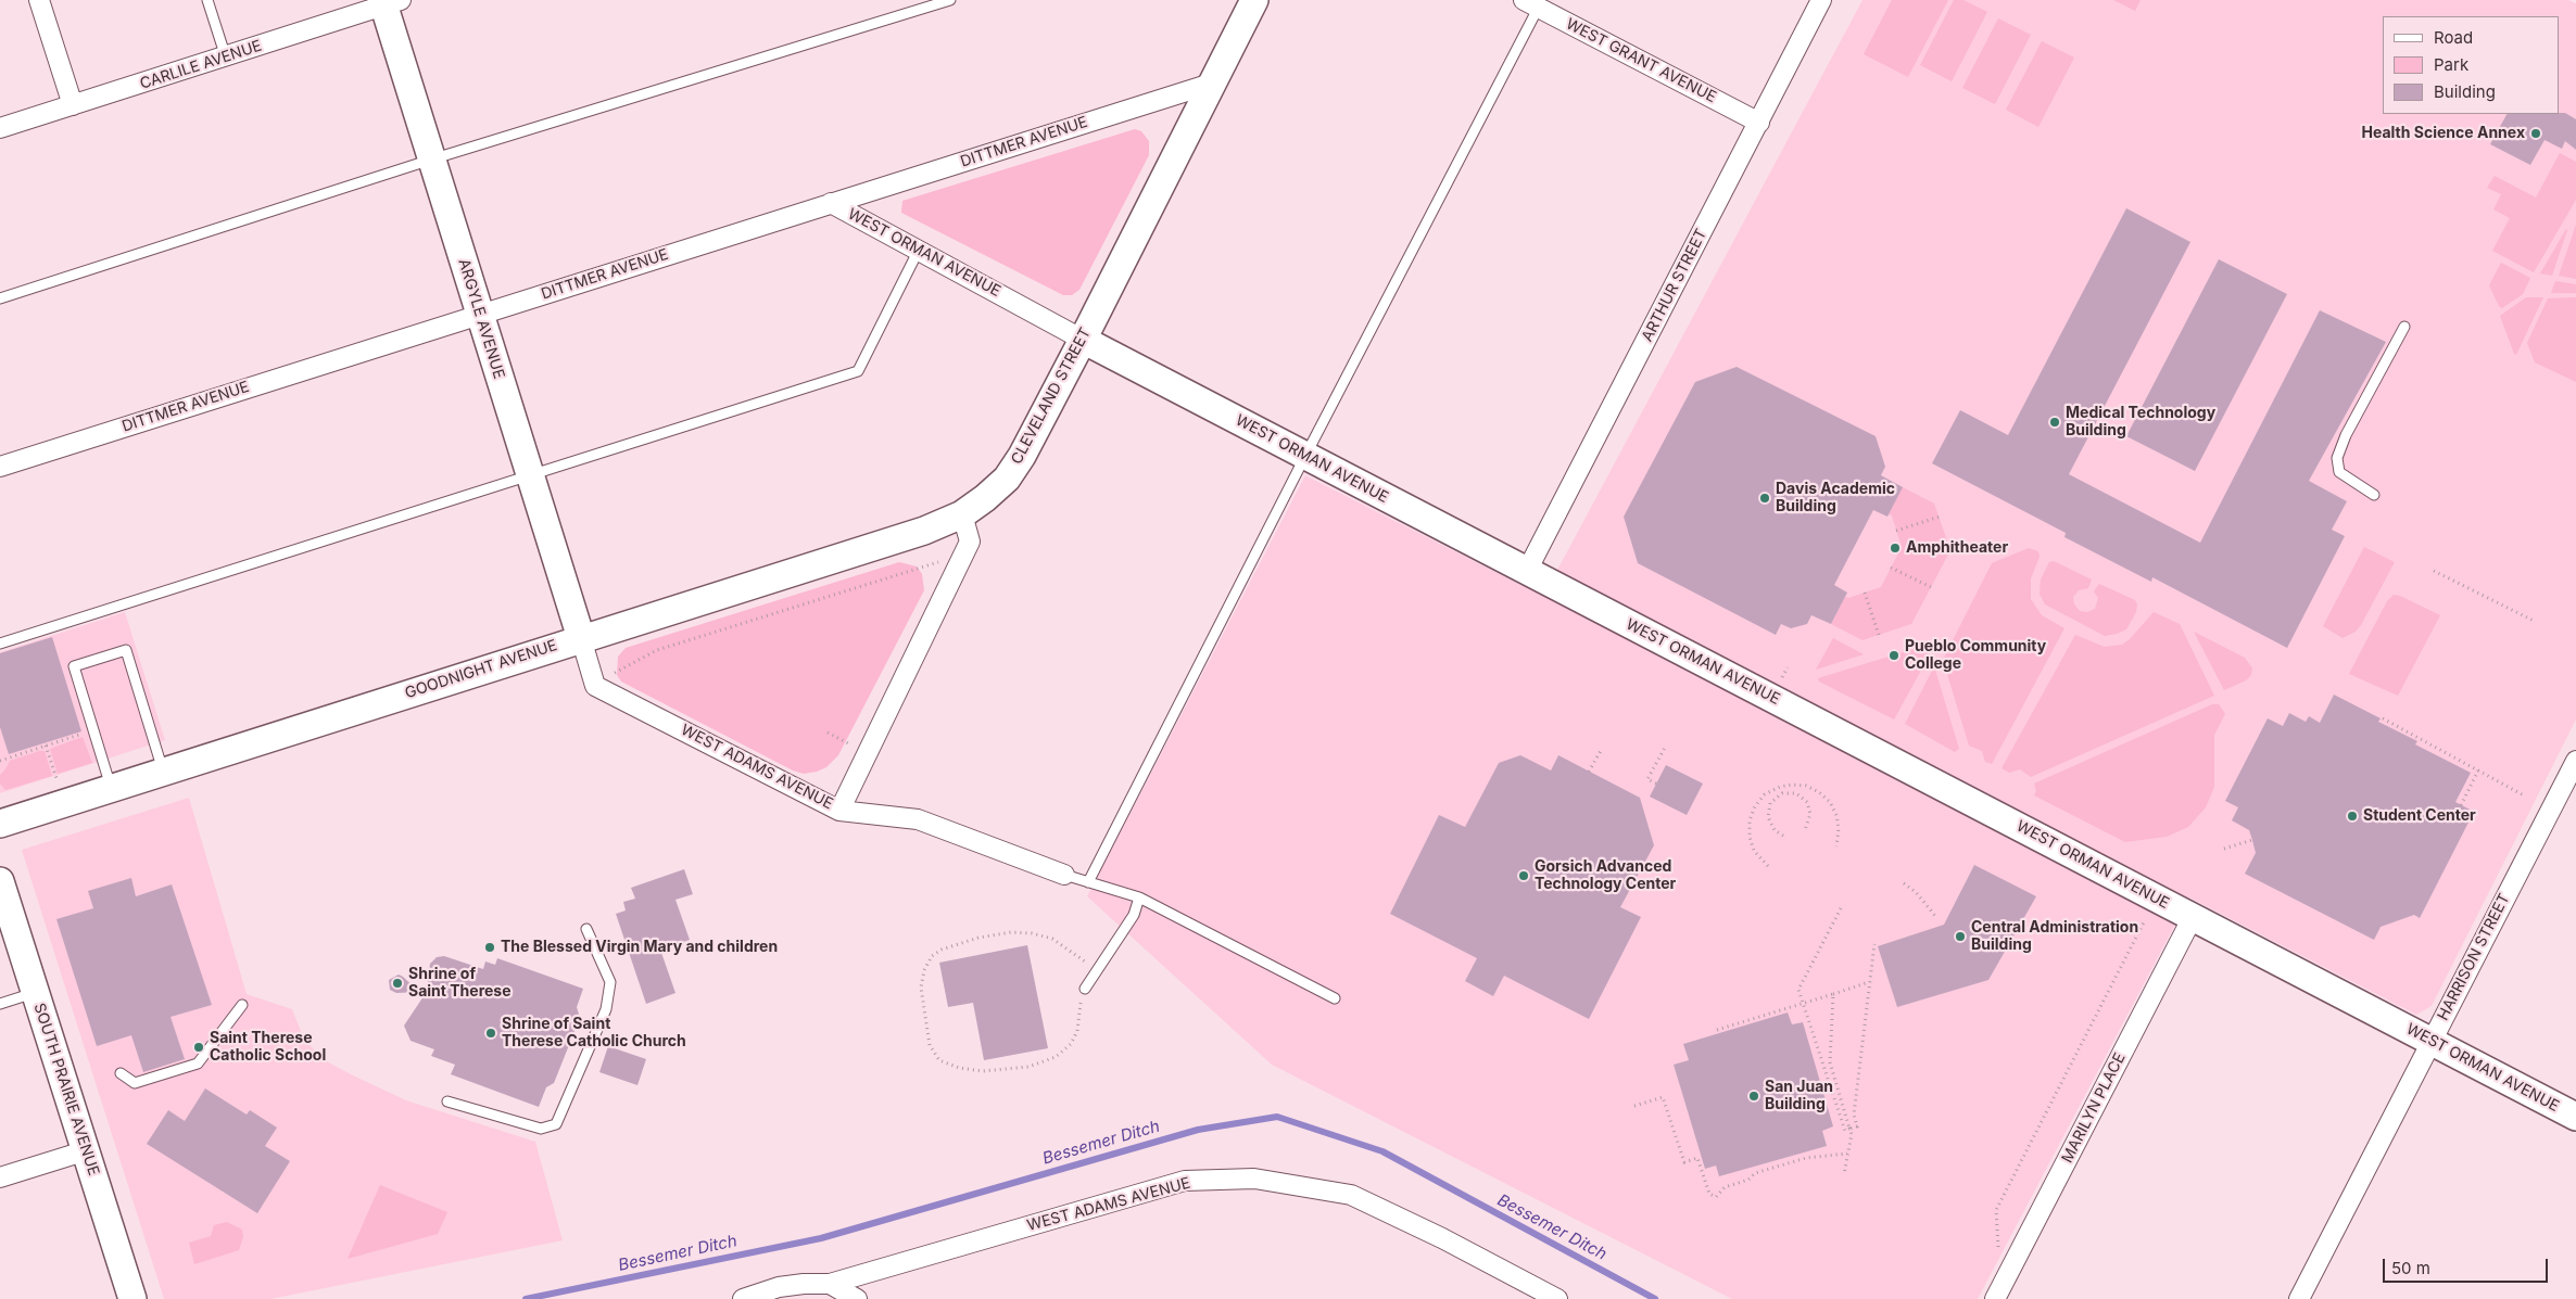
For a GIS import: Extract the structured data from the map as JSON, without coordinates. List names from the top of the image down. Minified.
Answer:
{"streets":{"street":["WEST GRANT AVENUE","CARLILE AVENUE","DITTMER AVENUE","WEST ORMAN AVENUE","ARTHUR STREET","ARGYLE AVENUE","CLEVELAND STREET","GOODNIGHT AVENUE","WEST ADAMS AVENUE","HARRISON STREET","SOUTH PRAIRIE AVENUE","MARILYN PLACE"]},"crossings":[["WEST GRANT AVENUE","ARTHUR STREET"],["CARLILE AVENUE","ARGYLE AVENUE"],["DITTMER AVENUE","WEST ORMAN AVENUE"],["DITTMER AVENUE","ARGYLE AVENUE"],["DITTMER AVENUE","CLEVELAND STREET"],["WEST ORMAN AVENUE","ARTHUR STREET"],["WEST ORMAN AVENUE","CLEVELAND STREET"],["WEST ORMAN AVENUE","HARRISON STREET"],["WEST ORMAN AVENUE","MARILYN PLACE"],["ARGYLE AVENUE","GOODNIGHT AVENUE"],["CLEVELAND STREET","GOODNIGHT AVENUE"]],"water":["Bessemer Ditch"],"places":["Health Science Annex","Medical Technology Building","Davis Academic Building","Amphitheater","Pueblo Community College","Student Center","Gorsich Advanced Technology Center","Central Administration Building","The Blessed Virgin Mary and children","Shrine of Saint Therese","Shrine of Saint Therese Catholic Church","Saint Therese Catholic School","San Juan Building"],"legend":["Road","Park","Building"],"scale_bar":"50 m"}
